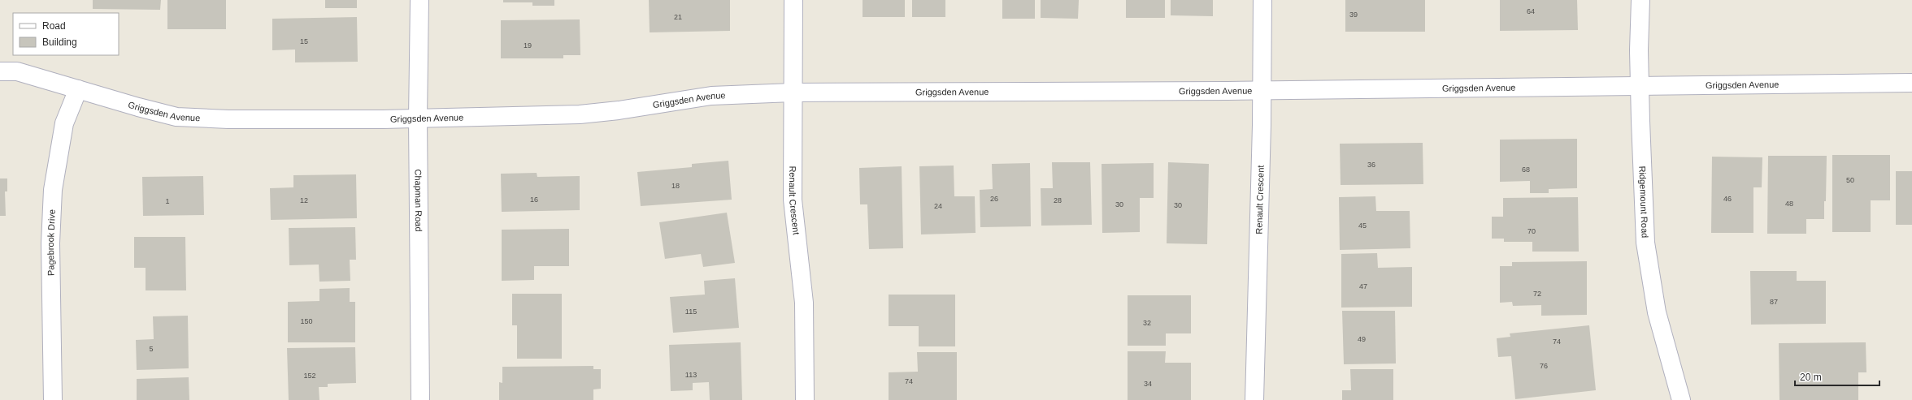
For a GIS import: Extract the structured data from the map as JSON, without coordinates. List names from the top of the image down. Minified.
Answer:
{"streets":{"street":["Griggsden Avenue","Chapman Road","Renault Crescent","Ridgemount Road","Pagebrook Drive"]},"crossings":[["Griggsden Avenue","Chapman Road"],["Griggsden Avenue","Renault Crescent"],["Griggsden Avenue","Ridgemount Road"],["Griggsden Avenue","Pagebrook Drive"]],"house_numbers":["64","39","21","15","19","36","68","50","18","26","46","16","12","28","1","48","30","30","24","45","70","47","72","87","115","150","32","49","74","5","76","113","152","74","34"],"legend":["Road","Building"],"scale_bar":"20 m"}
